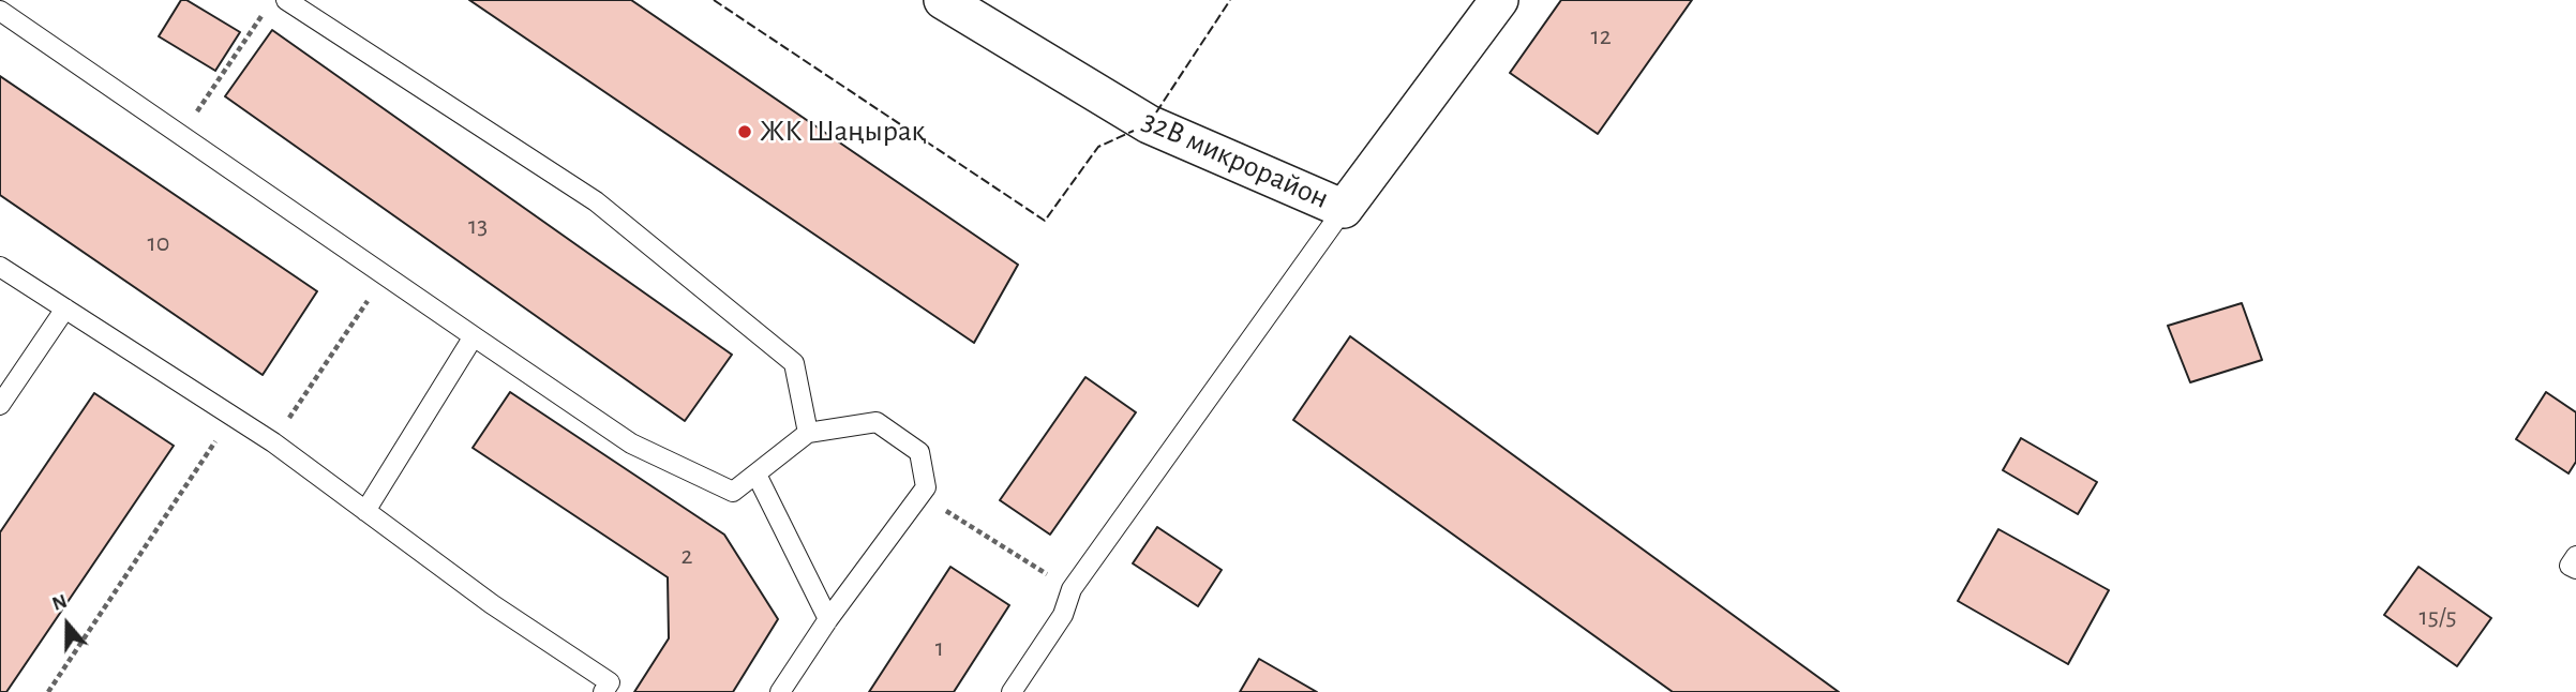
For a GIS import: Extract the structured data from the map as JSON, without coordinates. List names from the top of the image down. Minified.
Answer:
{"streets":{"street":["32В микрорайон"]},"places":["ЖК Шаңырақ"],"house_numbers":["12","13","10","2","15/5","1"],"north":"top"}
